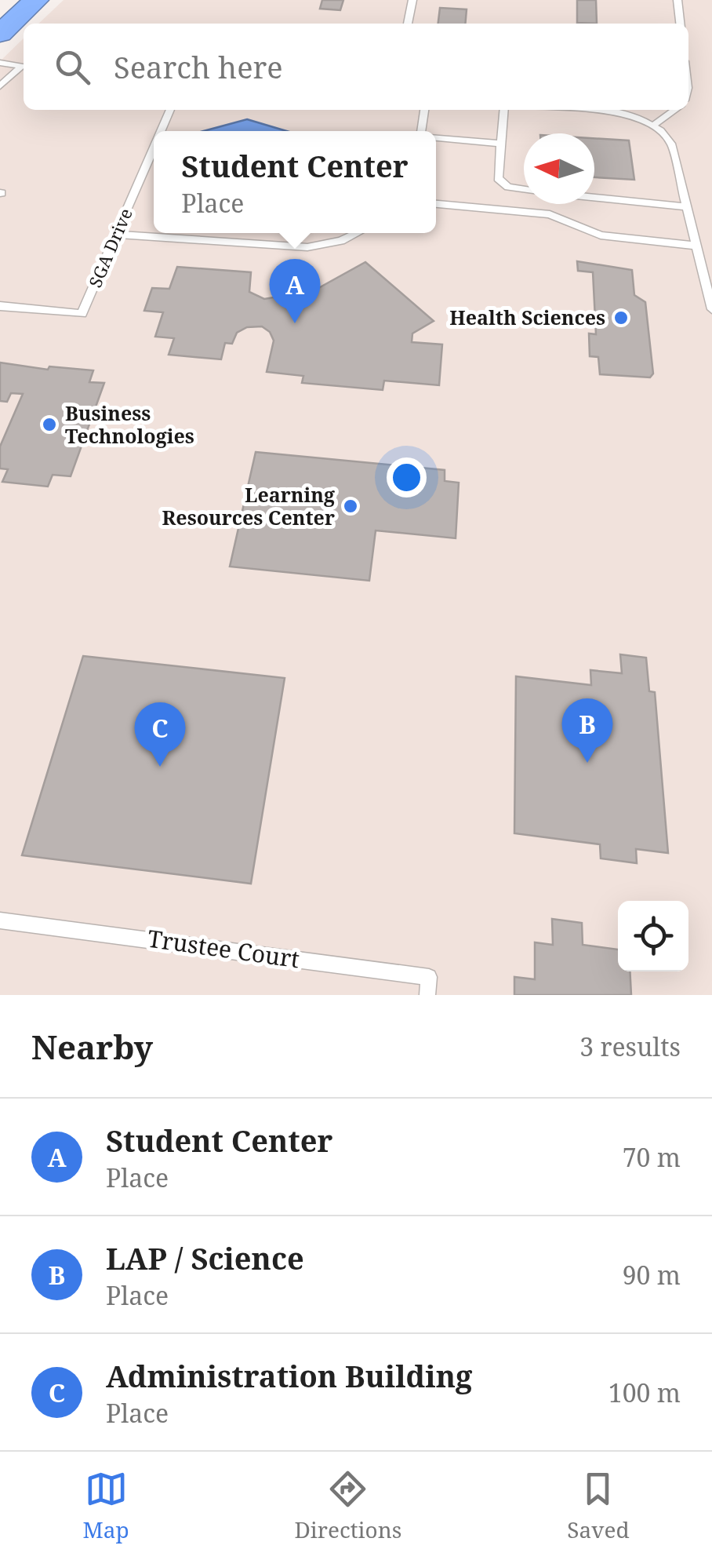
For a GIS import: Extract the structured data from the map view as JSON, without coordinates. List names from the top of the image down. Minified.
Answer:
{"streets":{"lane":["SGA Drive","Trustee Court"]},"places":["Health Sciences","Business Technologies","Learning Resources Center"],"north":"left","page":{"search":"Search here","popup":["Student Center","Place"],"pins":["A","B","C"],"heading":["Nearby","3 results"],"list":[{"mark":"A","name":"Student Center","note":"Place","value":"70 m"},{"mark":"B","name":"LAP / Science","note":"Place","value":"90 m"},{"mark":"C","name":"Administration Building","note":"Place","value":"100 m"}],"nav":["Map","Directions","Saved"]}}
